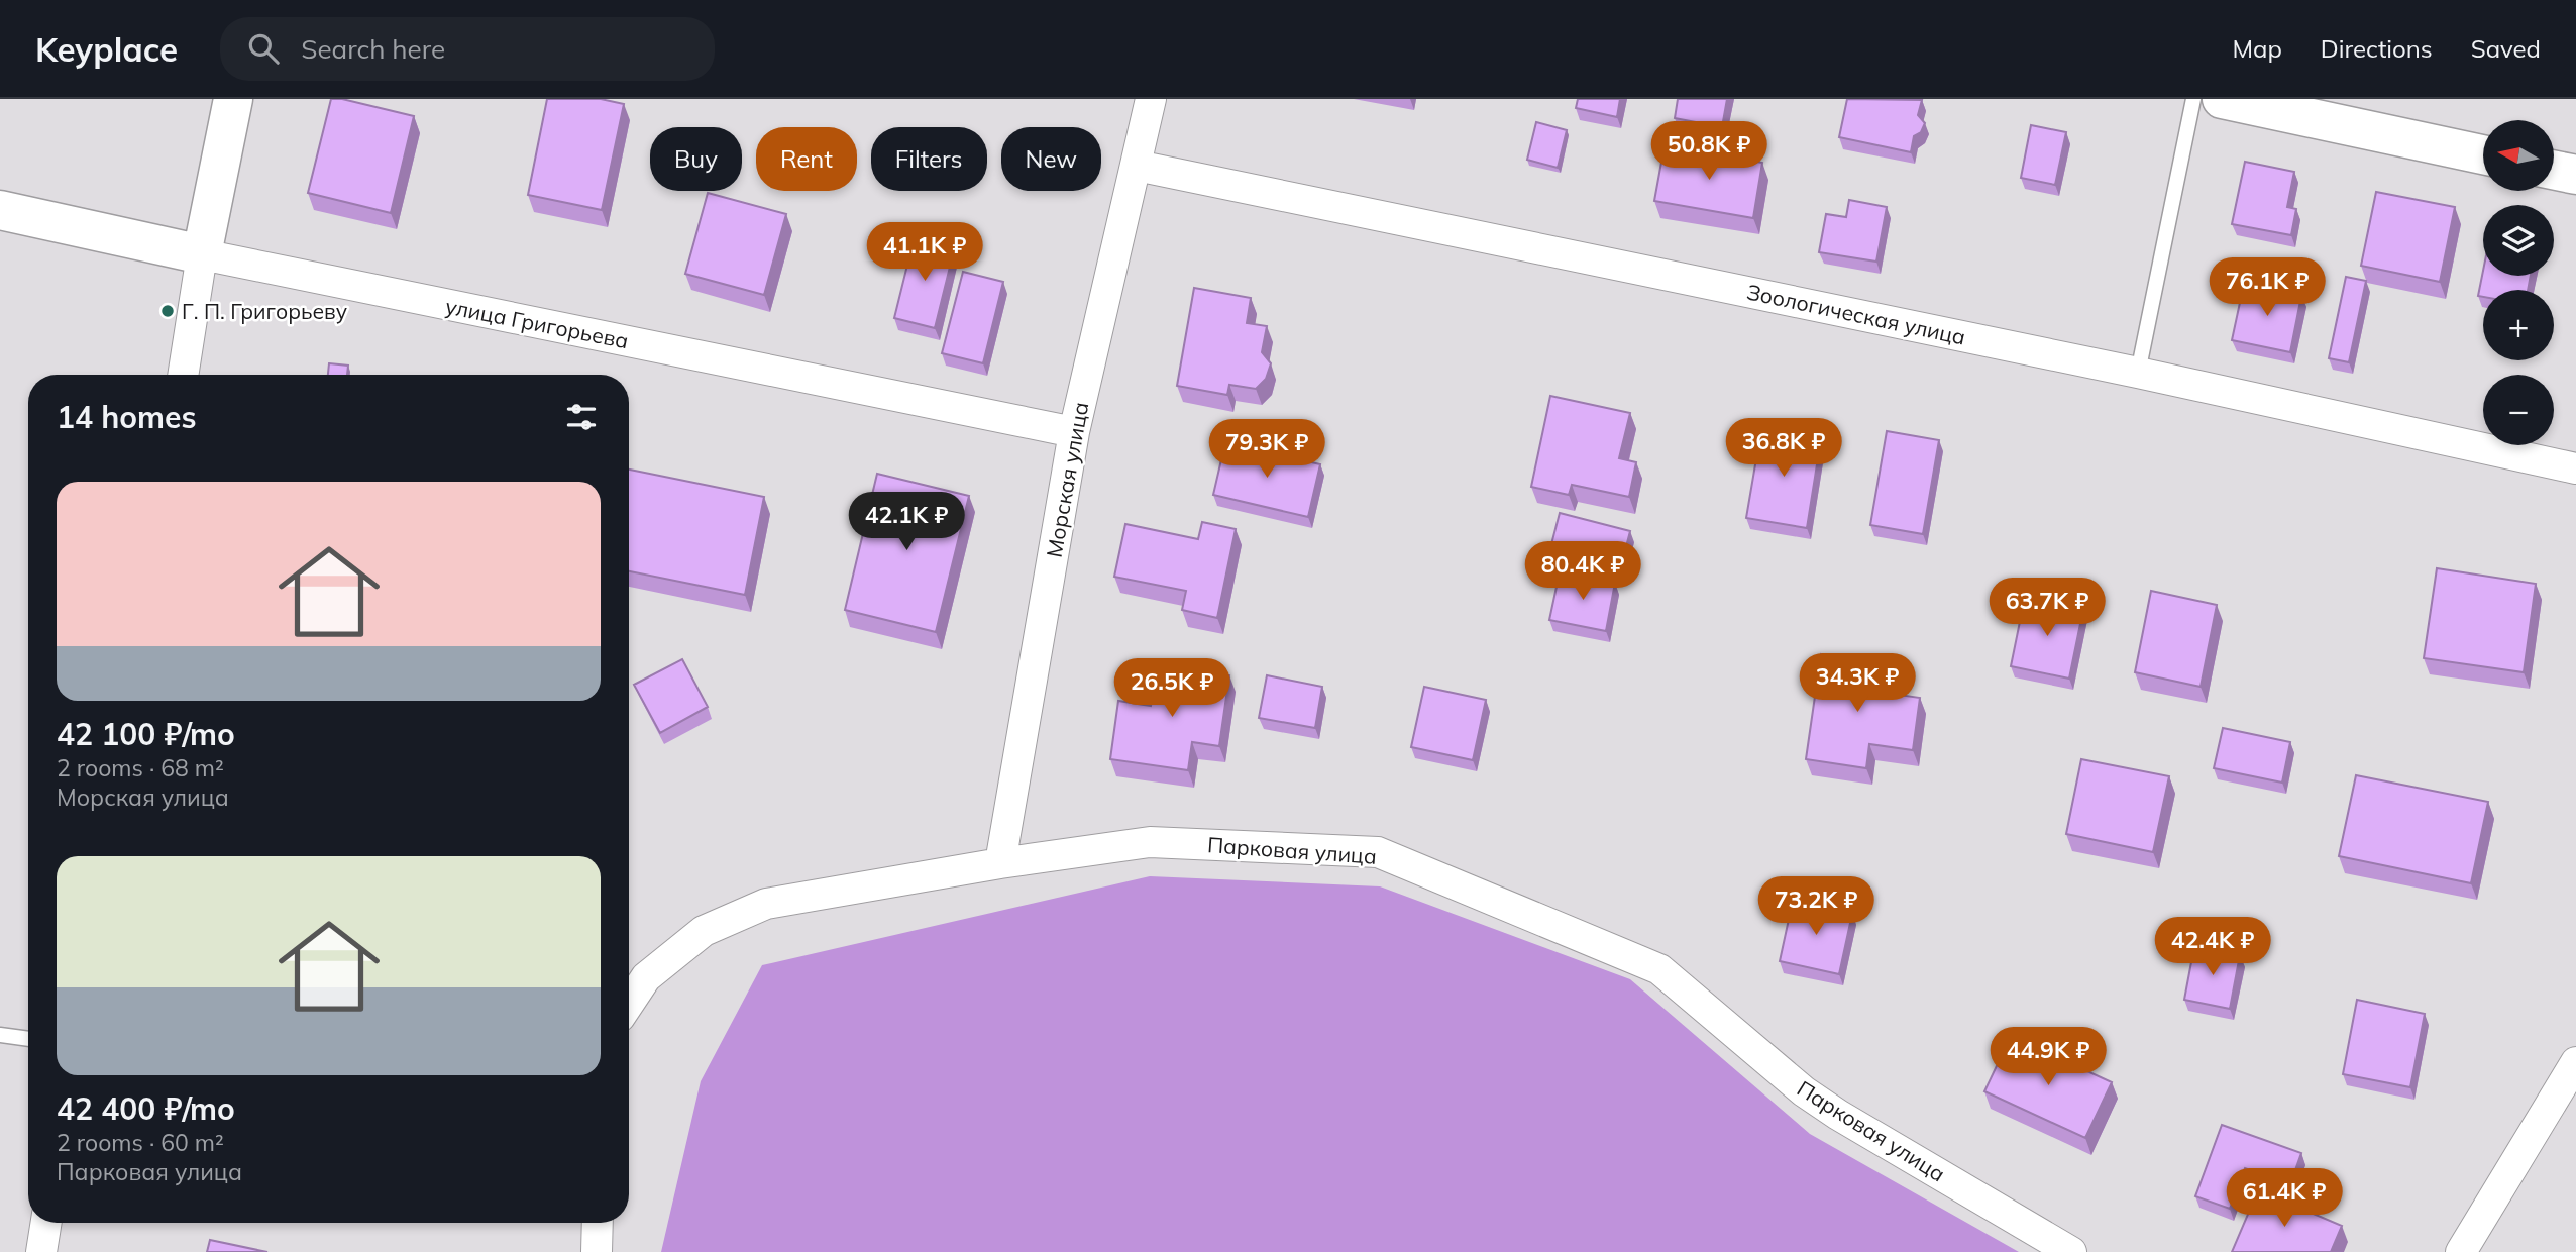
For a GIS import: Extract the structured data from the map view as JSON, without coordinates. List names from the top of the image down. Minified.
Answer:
{"streets":{"street":["Зоологическая улица","улица Григорьева","Морская улица","Парковая улица"]},"crossings":[["Зоологическая улица","Морская улица"],["улица Григорьева","Морская улица"],["Морская улица","Парковая улица"]],"places":["Г. П. Григорьеву"],"north":"left","page":{"header":"Keyplace","search":"Search here","nav":["Map","Directions","Saved"],"map_buttons":["+","−"],"price":["50.8K ₽","41.1K ₽","76.1K ₽","36.8K ₽","79.3K ₽","42.1K ₽","80.4K ₽","63.7K ₽","34.3K ₽","26.5K ₽","73.2K ₽","42.4K ₽","44.9K ₽","61.4K ₽"],"chip":["Buy","Rent","Filters","New"],"heading":"14 homes","list":[{"name":"42 100 ₽/mo","note":"2 rooms · 68 m² · Морская улица"},{"name":"42 400 ₽/mo","note":"2 rooms · 60 m² · Парковая улица"}]}}
